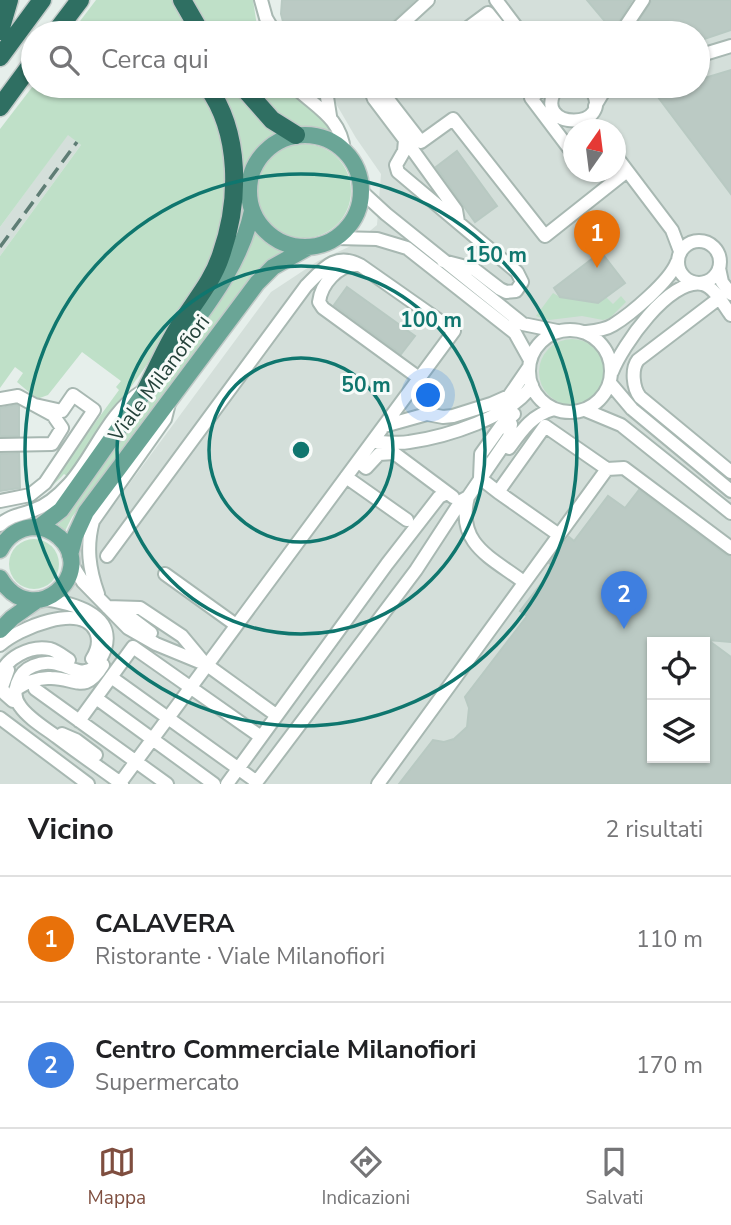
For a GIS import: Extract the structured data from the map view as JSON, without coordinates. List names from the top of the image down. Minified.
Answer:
{"streets":{"main road":["Viale Milanofiori"]},"north":"top","page":{"search":"Cerca qui","pins":["1","2"],"heading":["Vicino","2 risultati"],"list":[{"mark":"1","name":"CALAVERA","note":"Ristorante · Viale Milanofiori","value":"110 m"},{"mark":"2","name":"Centro Commerciale Milanofiori","note":"Supermercato","value":"170 m"}],"nav":["Mappa","Indicazioni","Salvati"]},"rings":["150 m","100 m","50 m"]}
